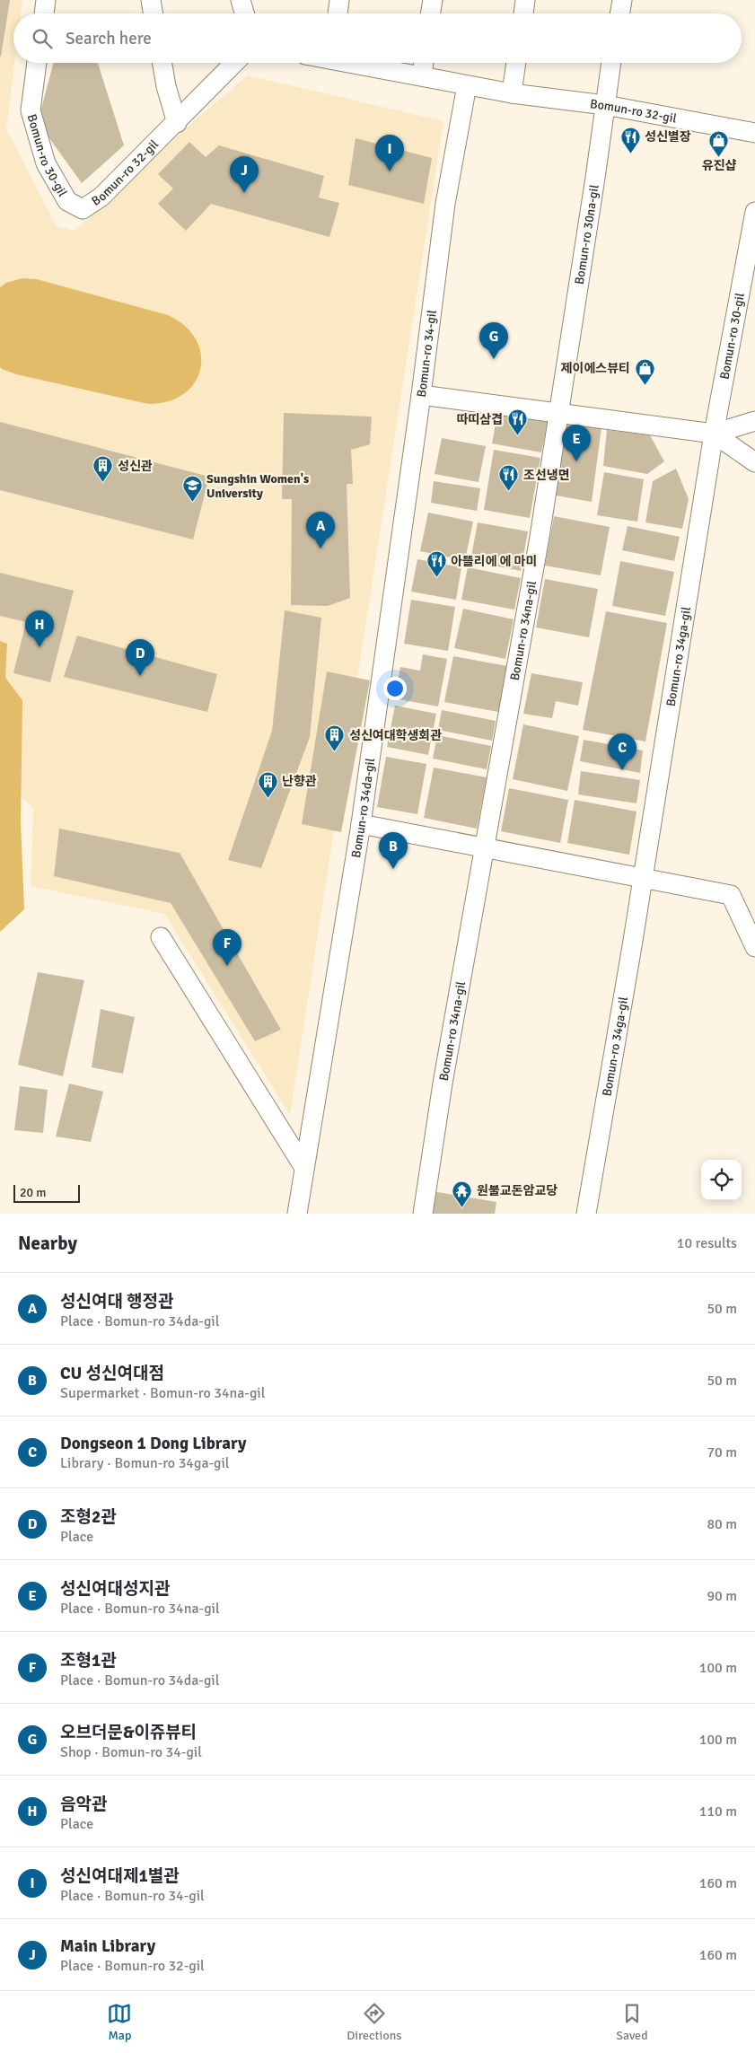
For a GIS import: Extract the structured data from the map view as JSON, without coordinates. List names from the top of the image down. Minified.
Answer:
{"streets":{"street":["Bomun-ro 32-gil","Bomun-ro 30-gil","Bomun-ro 30na-gil","Bomun-ro 34-gil","Bomun-ro 34na-gil","Bomun-ro 34ga-gil","Bomun-ro 34da-gil"]},"crossings":[["Bomun-ro 32-gil","Bomun-ro 30-gil"],["Bomun-ro 32-gil","Bomun-ro 30na-gil"],["Bomun-ro 32-gil","Bomun-ro 34-gil"],["Bomun-ro 30-gil","Bomun-ro 34-gil"],["Bomun-ro 30-gil","Bomun-ro 34ga-gil"],["Bomun-ro 30na-gil","Bomun-ro 34-gil"],["Bomun-ro 30na-gil","Bomun-ro 34na-gil"],["Bomun-ro 34-gil","Bomun-ro 34na-gil"],["Bomun-ro 34-gil","Bomun-ro 34ga-gil"],["Bomun-ro 34-gil","Bomun-ro 34da-gil"]],"places":{"restaurant":["성신별장","따띠삼겹","조선냉면","아뜰리에 에 마미"],"shop":["유진샵","제이에스뷰티"],"building":["성신관","성신여대학생회관","난향관"],"school or university":["Sungshin Women's University"],"temple":["원불교돈암교당"]},"scale_bar":"20 m","page":{"search":"Search here","pins":["I","J","G","E","A","H","D","C","B","F"],"scale":"20 m","heading":["Nearby","10 results"],"list":[{"mark":"A","name":"성신여대 행정관","note":"Place · Bomun-ro 34da-gil","value":"50 m"},{"mark":"B","name":"CU 성신여대점","note":"Supermarket · Bomun-ro 34na-gil","value":"50 m"},{"mark":"C","name":"Dongseon 1 Dong Library","note":"Library · Bomun-ro 34ga-gil","value":"70 m"},{"mark":"D","name":"조형2관","note":"Place","value":"80 m"},{"mark":"E","name":"성신여대성지관","note":"Place · Bomun-ro 34na-gil","value":"90 m"},{"mark":"F","name":"조형1관","note":"Place · Bomun-ro 34da-gil","value":"100 m"},{"mark":"G","name":"오브더문&이쥬뷰티","note":"Shop · Bomun-ro 34-gil","value":"100 m"},{"mark":"H","name":"음악관","note":"Place","value":"110 m"},{"mark":"I","name":"성신여대제1별관","note":"Place · Bomun-ro 34-gil","value":"160 m"},{"mark":"J","name":"Main Library","note":"Place · Bomun-ro 32-gil","value":"160 m"}],"nav":["Map","Directions","Saved"]}}
